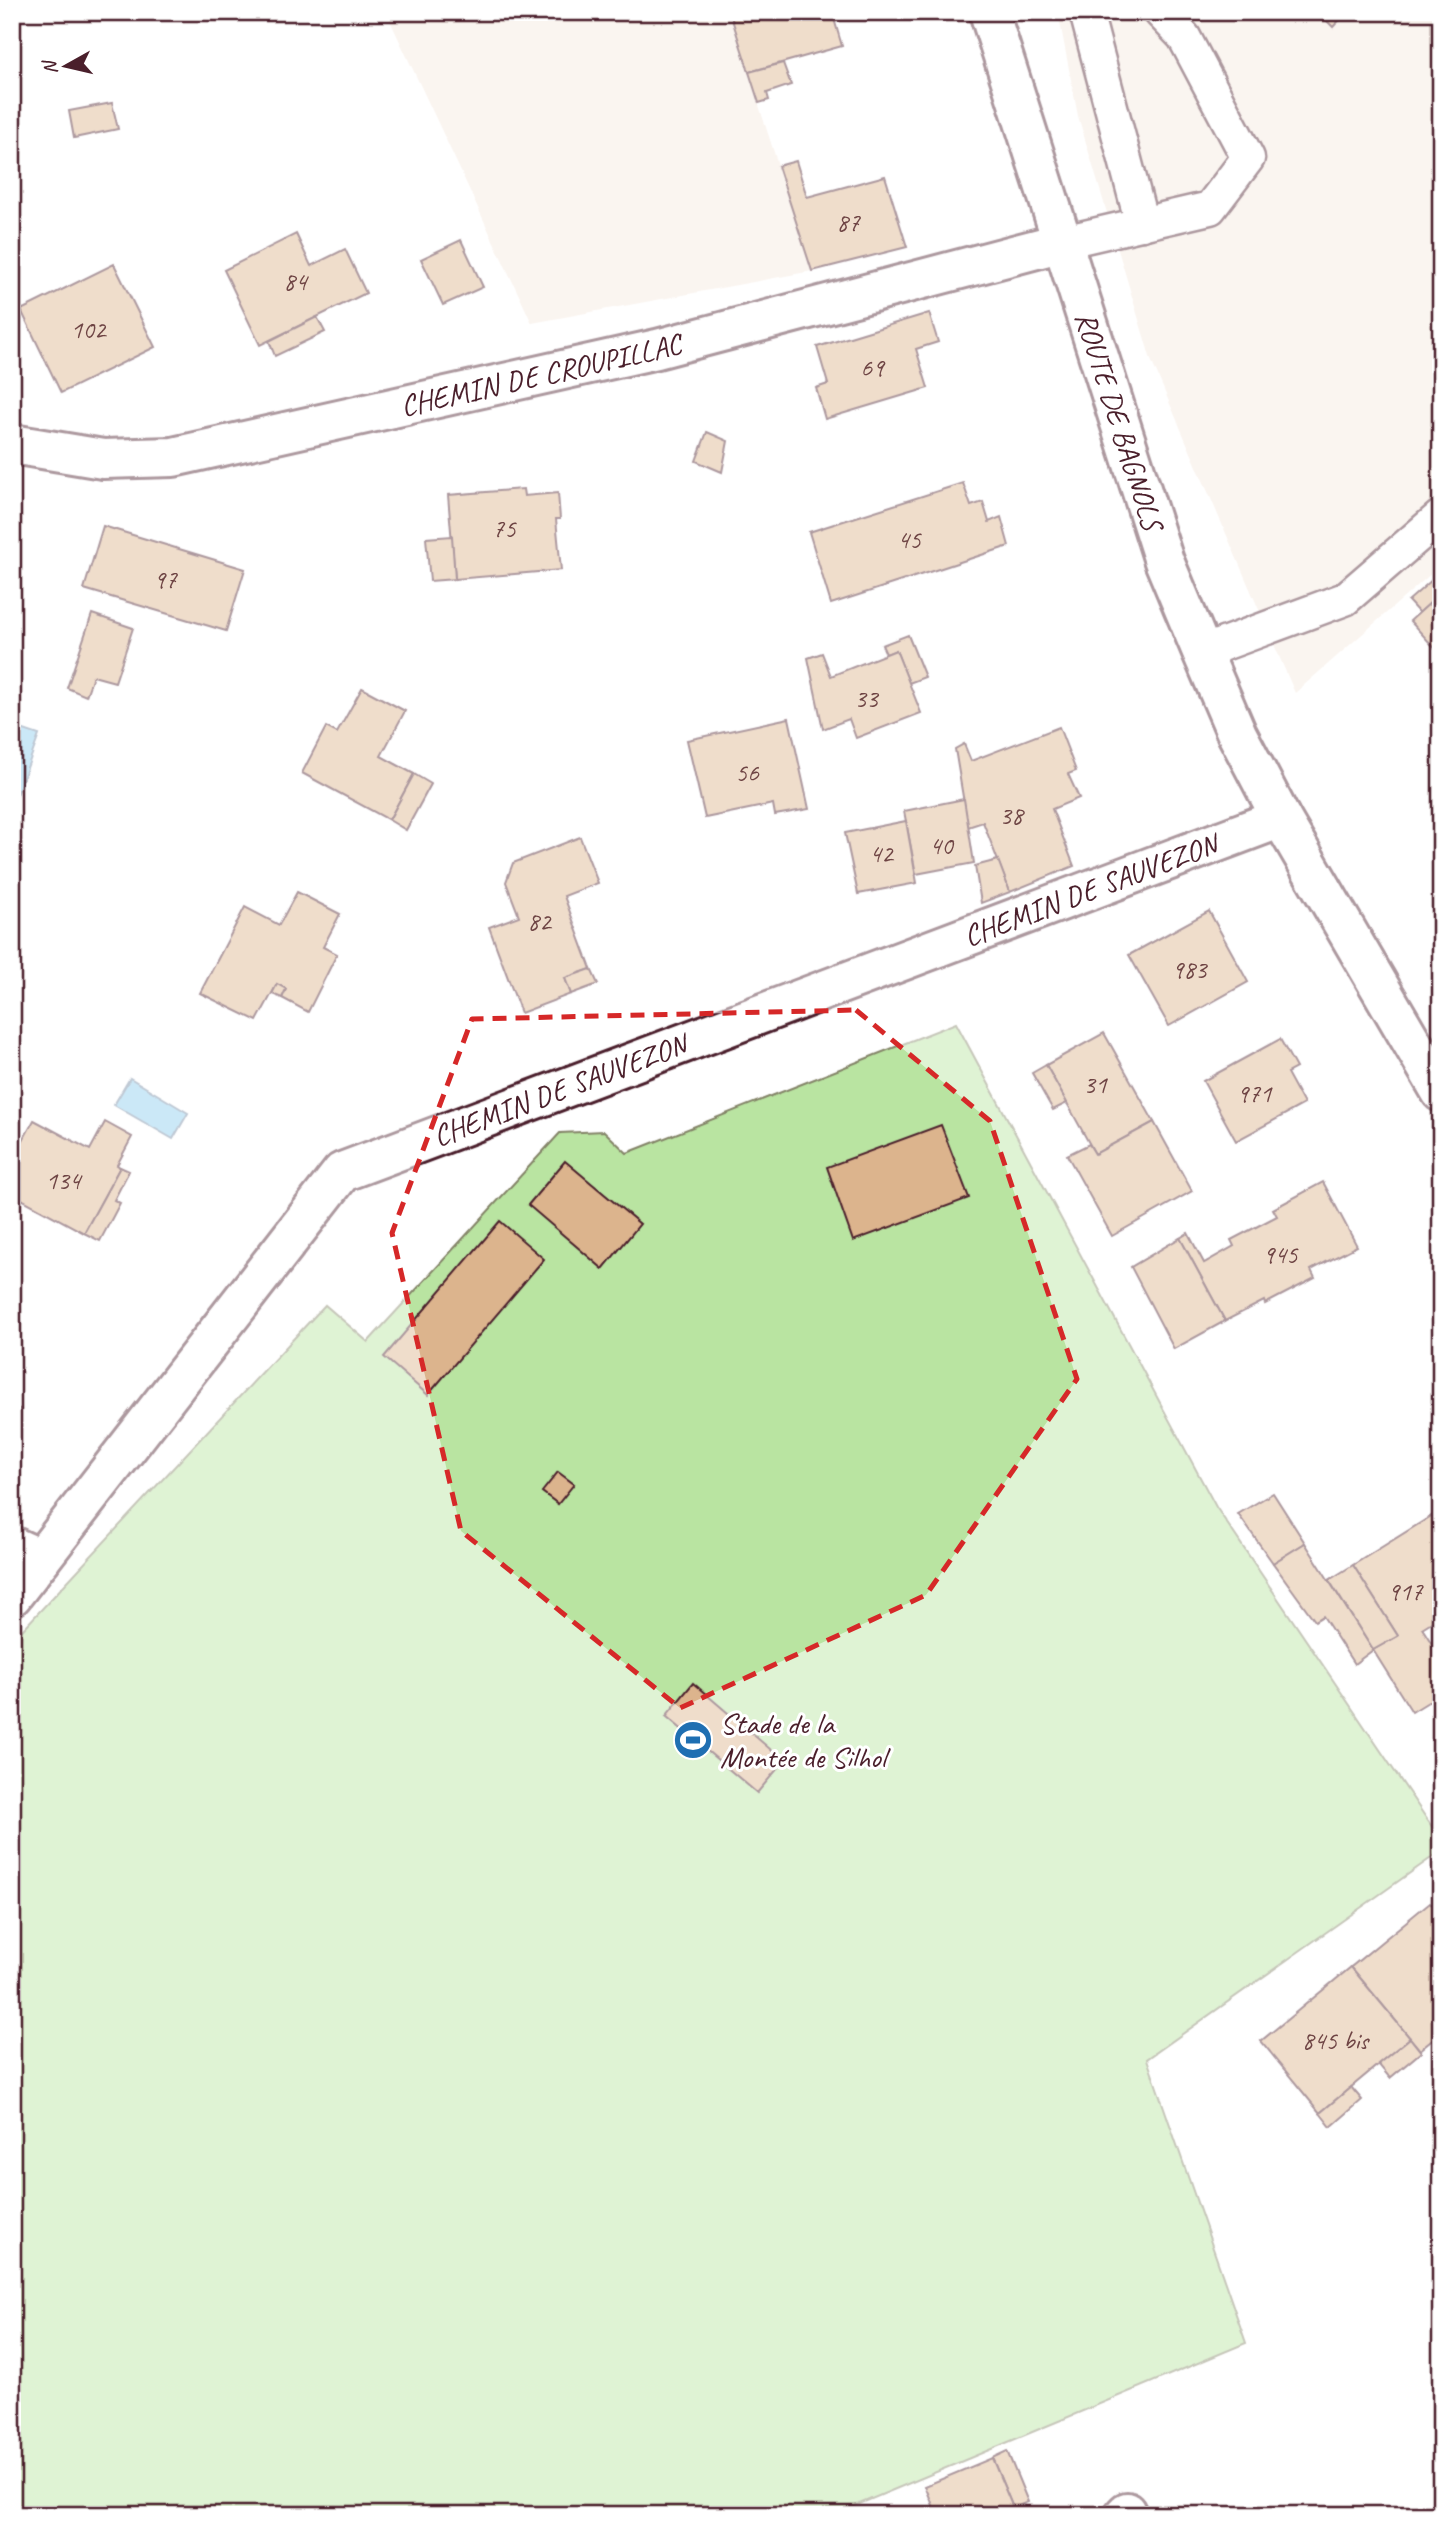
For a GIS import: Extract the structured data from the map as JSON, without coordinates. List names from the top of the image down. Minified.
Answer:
{"streets":{"street":["CHEMIN DE CROUPILLAC","ROUTE DE BAGNOLS","CHEMIN DE SAUVEZON"]},"crossings":[["CHEMIN DE CROUPILLAC","ROUTE DE BAGNOLS"],["ROUTE DE BAGNOLS","CHEMIN DE SAUVEZON"]],"places":{"sports":["Stade de la Montée de Silhol"]},"house_numbers":["87","84","102","69","75","45","97","33","56","38","40","42","82","983","31","971","134","945","917","845 bis"],"north":"left"}
